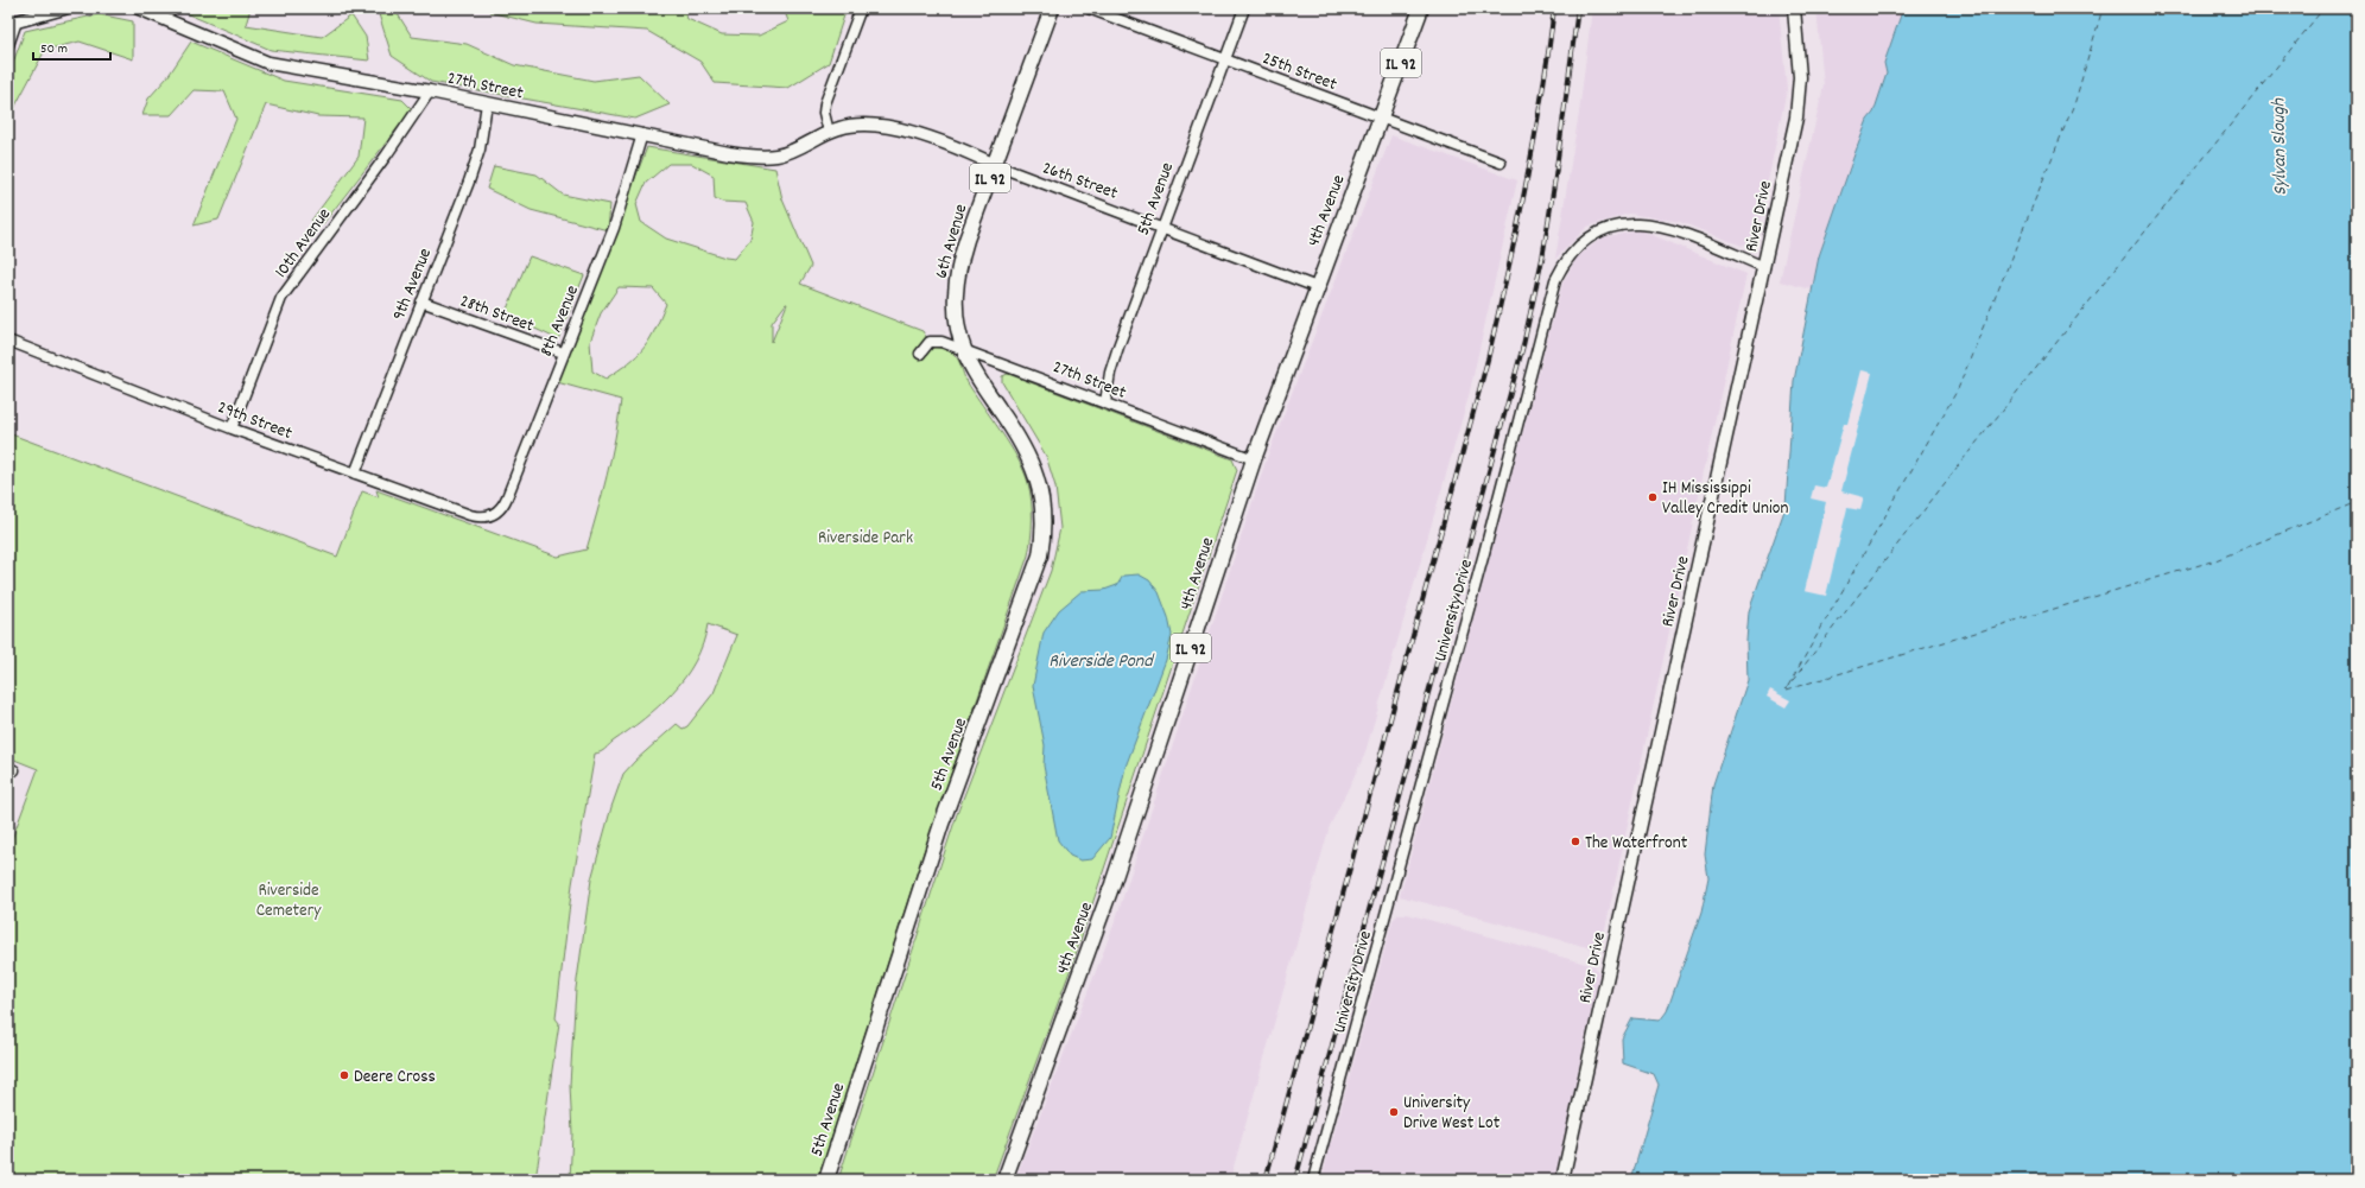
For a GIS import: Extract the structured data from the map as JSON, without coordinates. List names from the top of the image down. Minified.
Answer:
{"streets":{"main road":["IL 92","5th Avenue","4th Avenue","6th Avenue"],"street":["25th Street","27th Street","26th Street","River Drive","10th Avenue","9th Avenue","28th Street","8th Avenue","29th Street","University Drive"]},"crossings":[["25th Street","5th Avenue"],["25th Street","4th Avenue"],["27th Street","26th Street"],["27th Street","5th Avenue"],["27th Street","4th Avenue"],["27th Street","6th Avenue"],["27th Street","10th Avenue"],["27th Street","9th Avenue"],["27th Street","8th Avenue"],["26th Street","5th Avenue"],["26th Street","4th Avenue"],["26th Street","6th Avenue"],["5th Avenue","6th Avenue"],["River Drive","University Drive"],["10th Avenue","29th Street"],["9th Avenue","28th Street"],["9th Avenue","29th Street"],["28th Street","8th Avenue"],["8th Avenue","29th Street"]],"water":["Sylvan Slough","Riverside Pond"],"parks":["Riverside Park","Riverside Cemetery"],"places":["IH Mississippi Valley Credit Union","The Waterfront","Deere Cross","University Drive West Lot"],"scale_bar":"50 m"}
